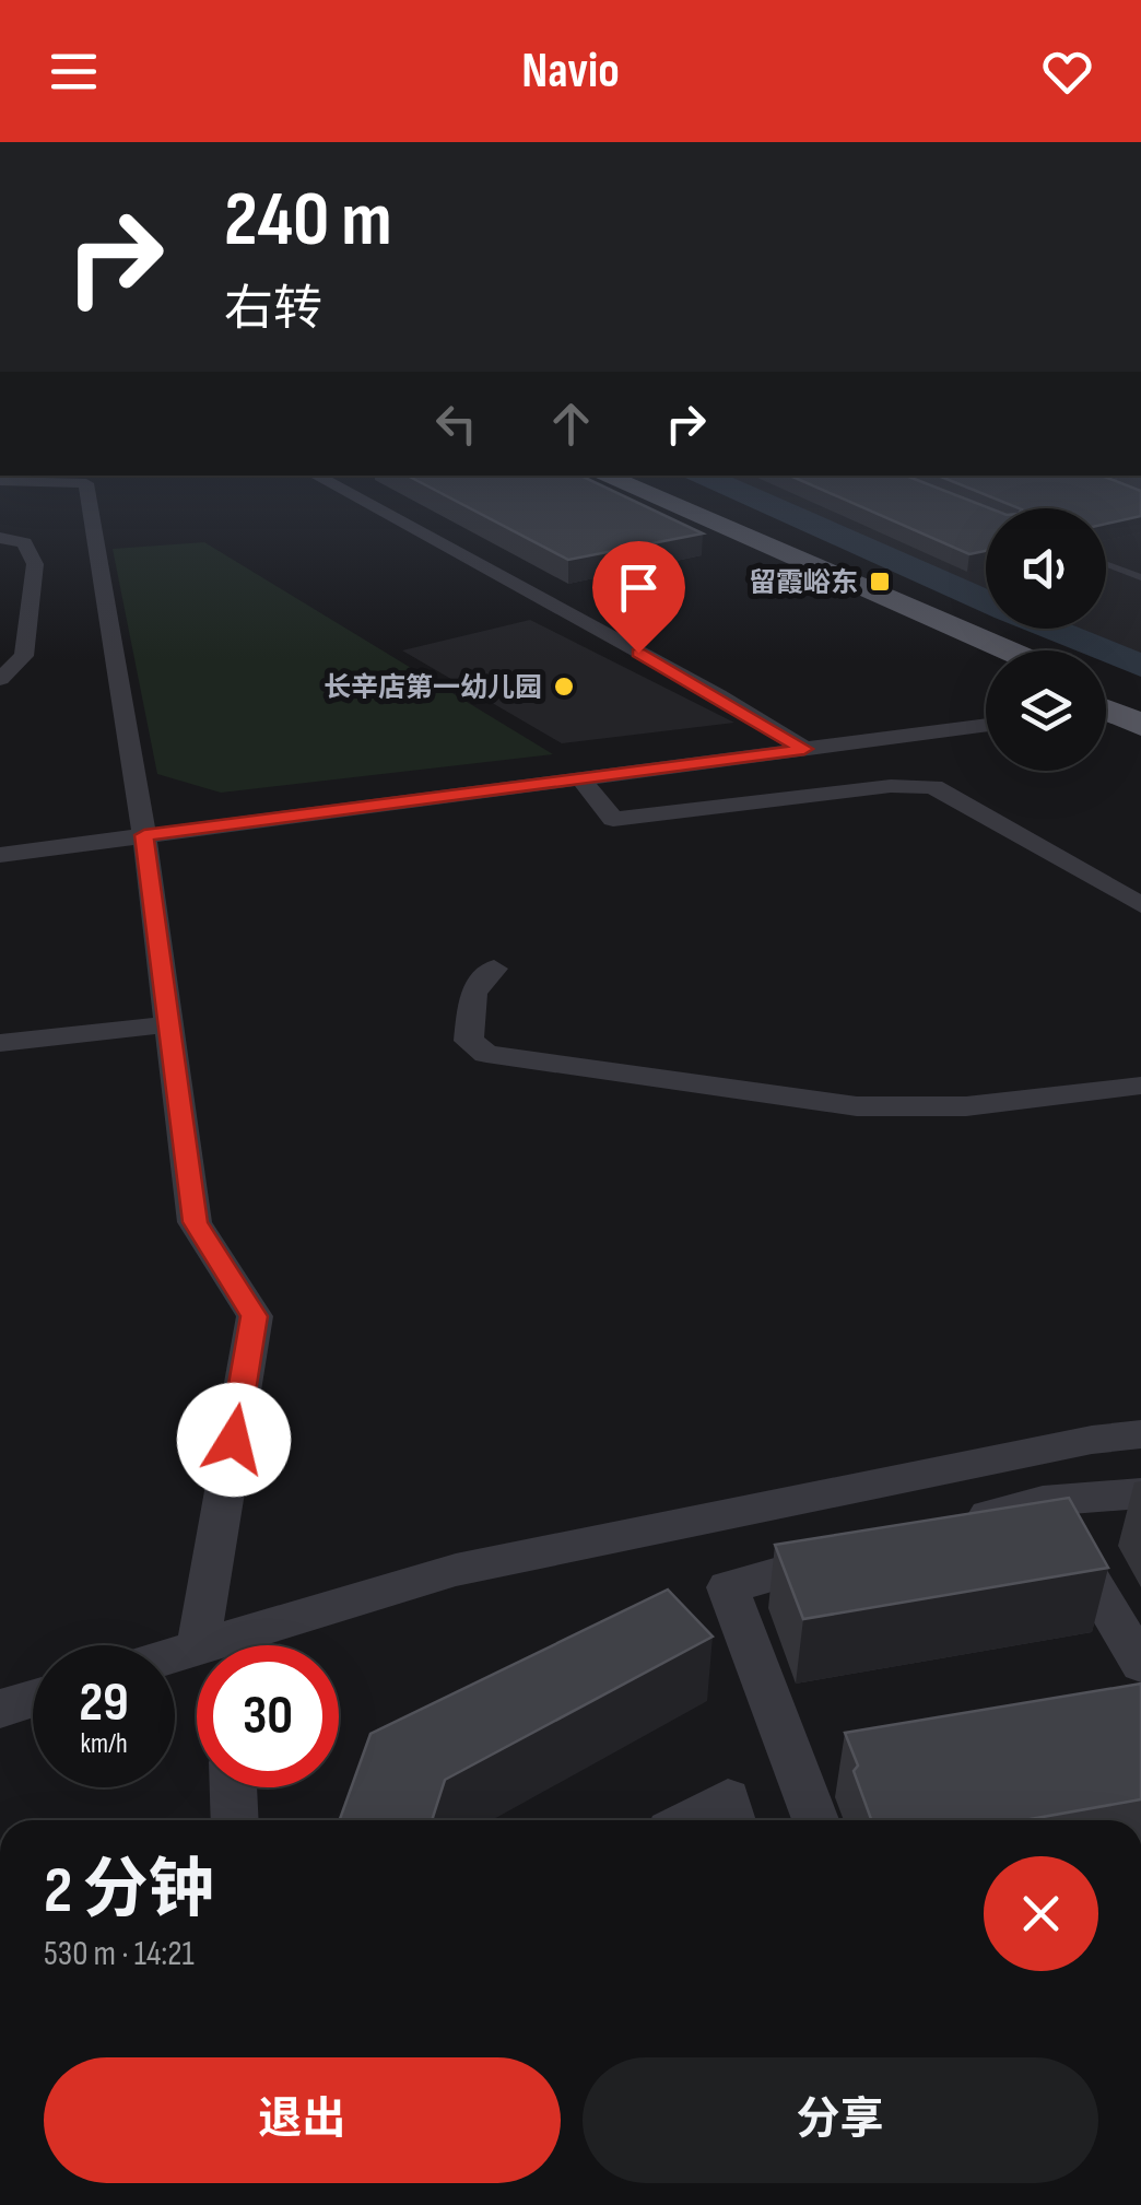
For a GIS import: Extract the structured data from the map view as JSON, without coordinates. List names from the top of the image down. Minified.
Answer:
{"places":{"transit":["留霞峪东"],"other":["长辛店第一幼儿园"]},"page":{"header":"Navio","turn":["240 m","右转"],"speed":"29 km/h","limit":"30","heading":["2 分钟","530 m · 14:21"],"buttons":["退出","分享"]}}
